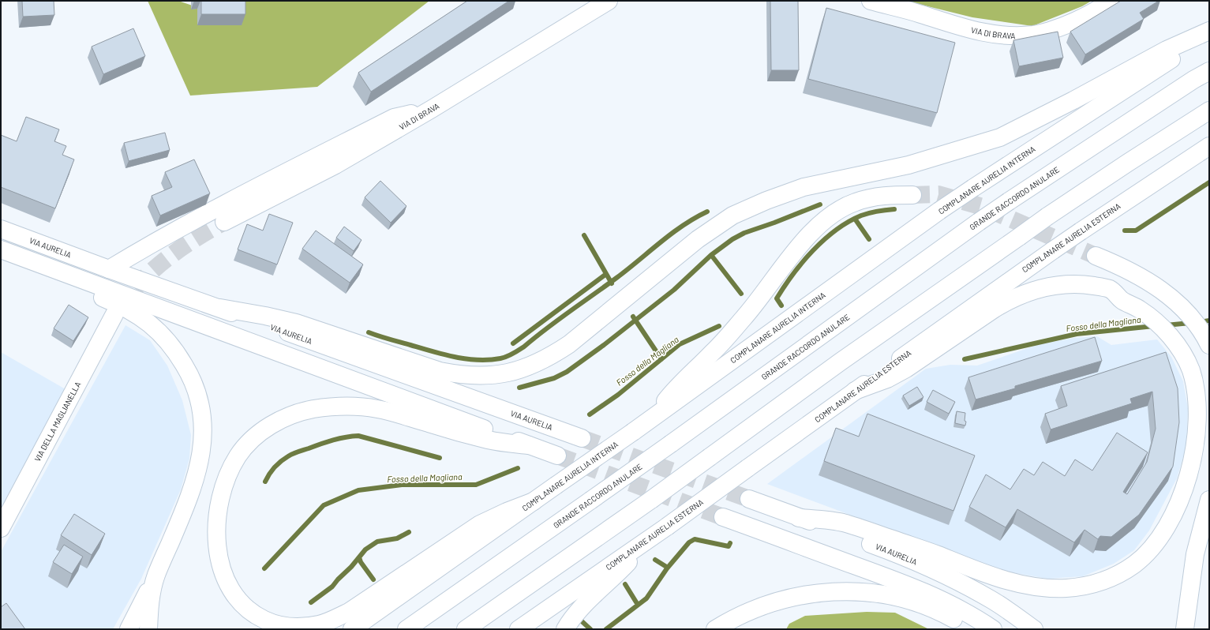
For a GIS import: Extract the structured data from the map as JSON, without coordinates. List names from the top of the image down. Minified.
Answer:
{"streets":{"main road":["VIA DI BRAVA","COMPLANARE AURELIA INTERNA","GRANDE RACCORDO ANULARE","COMPLANARE AURELIA ESTERNA","VIA AURELIA","VIA DELLA MAGLIANELLA"]},"water":["Fosso della Magliana"]}
